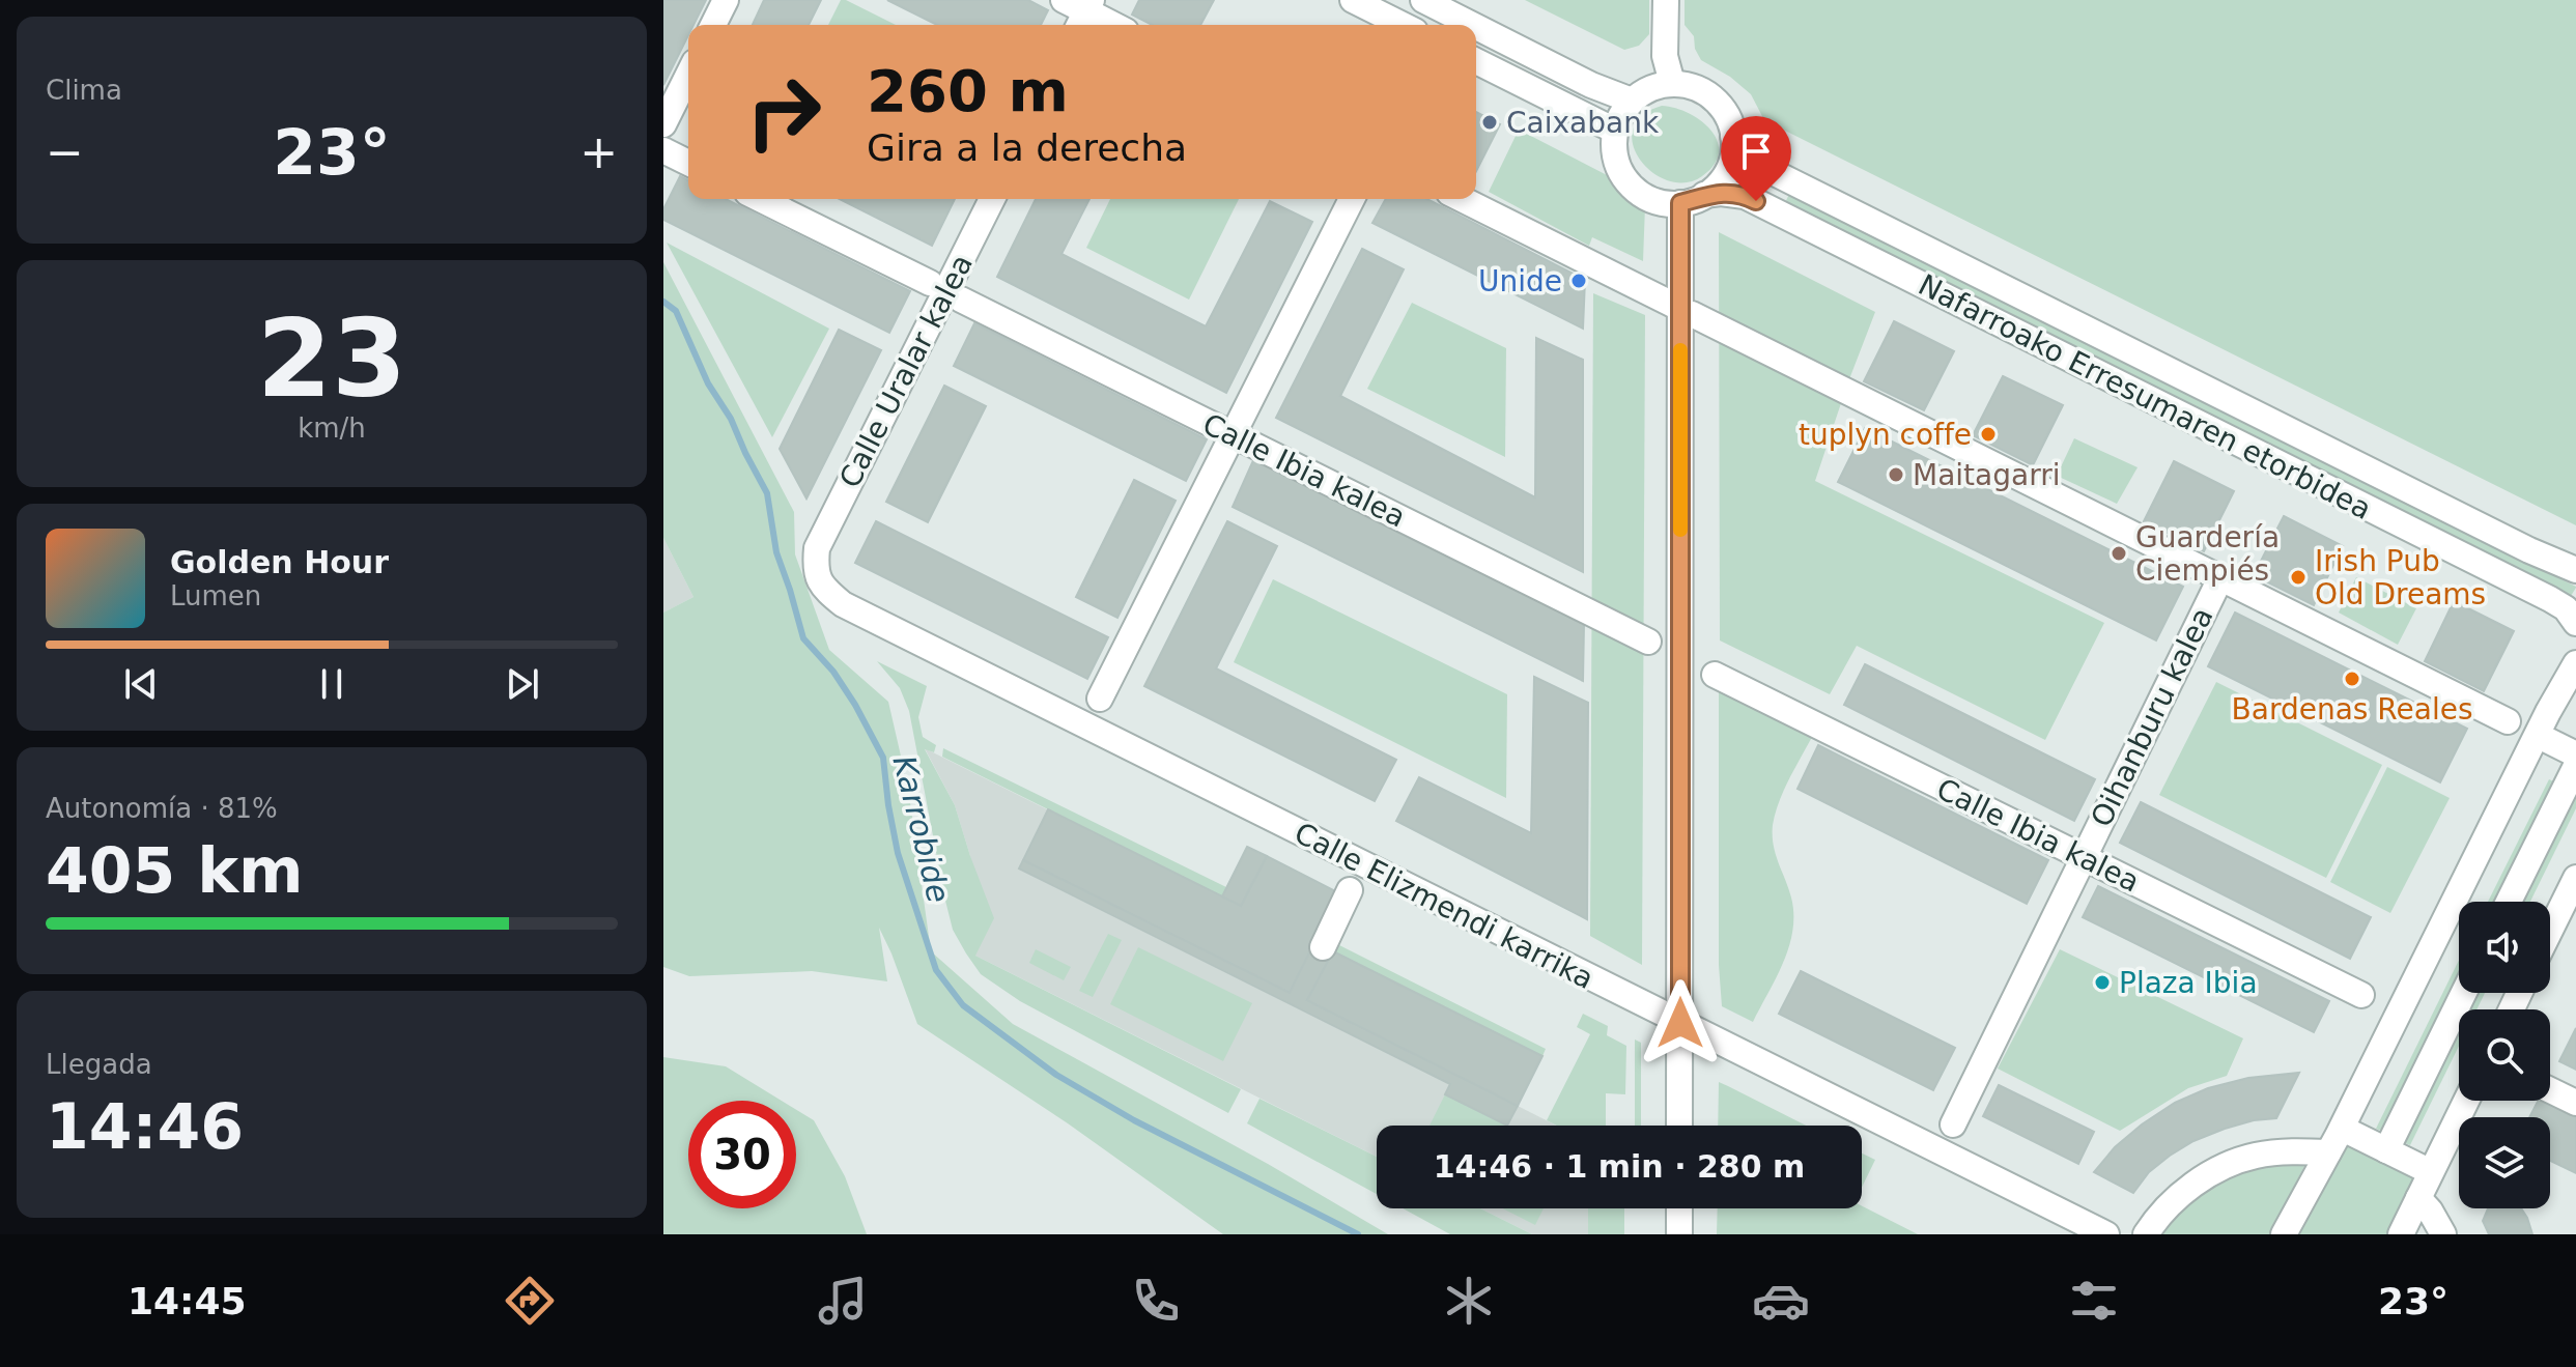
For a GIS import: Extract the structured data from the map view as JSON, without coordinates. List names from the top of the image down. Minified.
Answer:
{"streets":{"street":["Calle Uralar kalea","Nafarroako Erresumaren etorbidea","Calle Ibia kalea","Oihanburu kalea","Calle Elizmendi karrika"]},"crossings":[["Calle Uralar kalea","Calle Elizmendi karrika"],["Calle Ibia kalea","Oihanburu kalea"]],"water":["Karrobide"],"places":["Caixabank","Unide","tuplyn coffe","Maitagarri","Guardería Ciempiés","Irish Pub Old Dreams","Bardenas Reales","Plaza Ibia"],"page":{"tile":["Clima",["23","km/h"],["Autonomía · 81%","405 km"],["Llegada","14:46"]],"turn":["260 m","Gira a la derecha"],"heat":["−","23°","+"],"song":["Golden Hour","Lumen"],"limit":"30","trip":"14:46 · 1 min · 280 m","tabs":["14:45","23°"]}}
